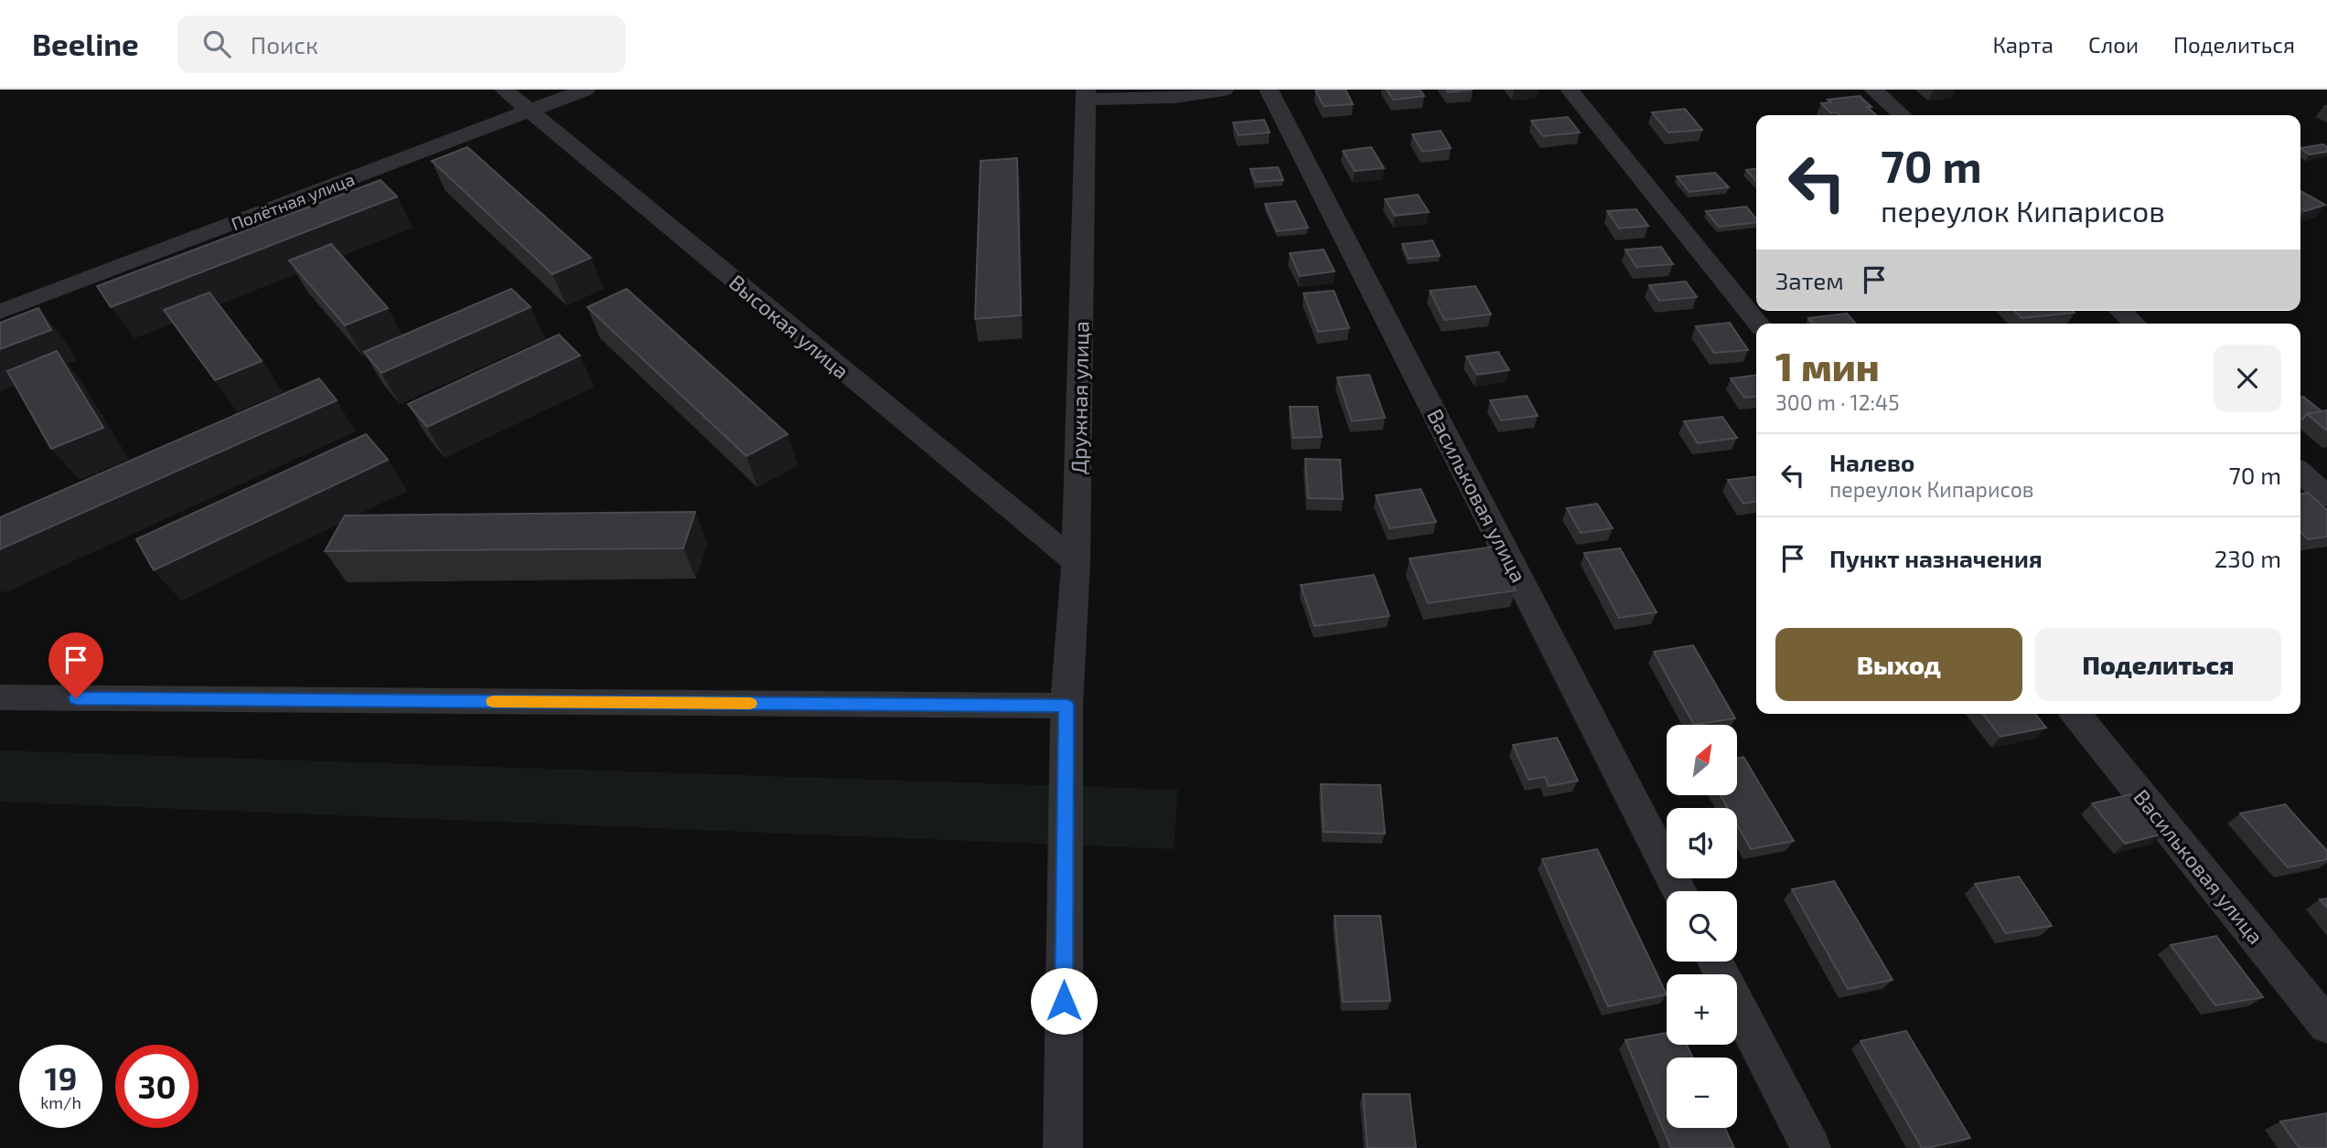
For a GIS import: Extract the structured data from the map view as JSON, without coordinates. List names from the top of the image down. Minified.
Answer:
{"streets":{"street":["Полётная улица","Высокая улица","Дружная улица","Васильковая улица"]},"crossings":[["Полётная улица","Высокая улица"],["Высокая улица","Дружная улица"]],"north":"top right","page":{"header":"Beeline","search":"Поиск","nav":["Карта","Слои","Поделиться"],"turn":["70 m","переулок Кипарисов"],"then":"Затем","heading":["1 мин","300 m · 12:45"],"list":[{"name":"Налево","note":"переулок Кипарисов","value":"70 m"},{"name":"Пункт назначения","value":"230 m"}],"buttons":["Выход","Поделиться"],"map_buttons":["+","−"],"speed":"19 km/h","limit":"30"}}
